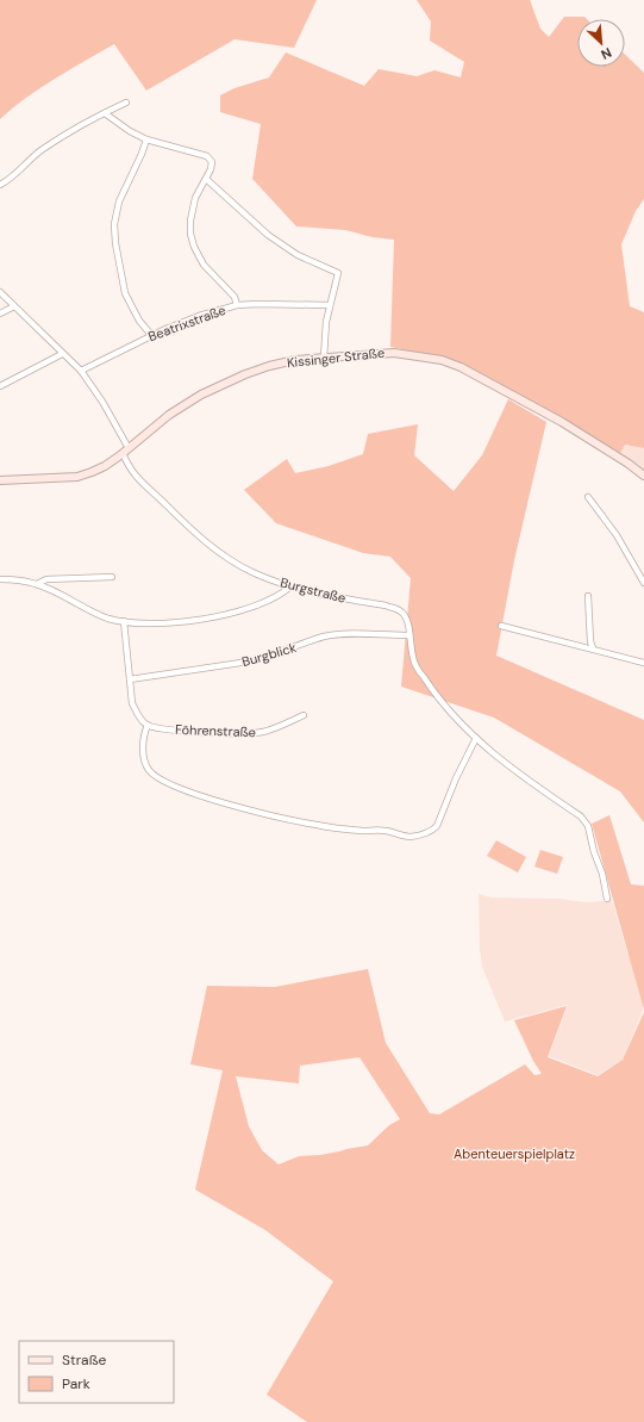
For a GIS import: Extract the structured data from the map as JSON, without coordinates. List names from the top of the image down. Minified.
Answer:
{"streets":{"street":["Beatrixstraße","Kissinger Straße","Burgstraße","Burgblick","Föhrenstraße"]},"crossings":[["Beatrixstraße","Burgstraße"],["Kissinger Straße","Burgstraße"],["Burgstraße","Burgblick"]],"parks":["Abenteuerspielplatz"],"legend":["Straße","Park"],"north":"bottom right"}
